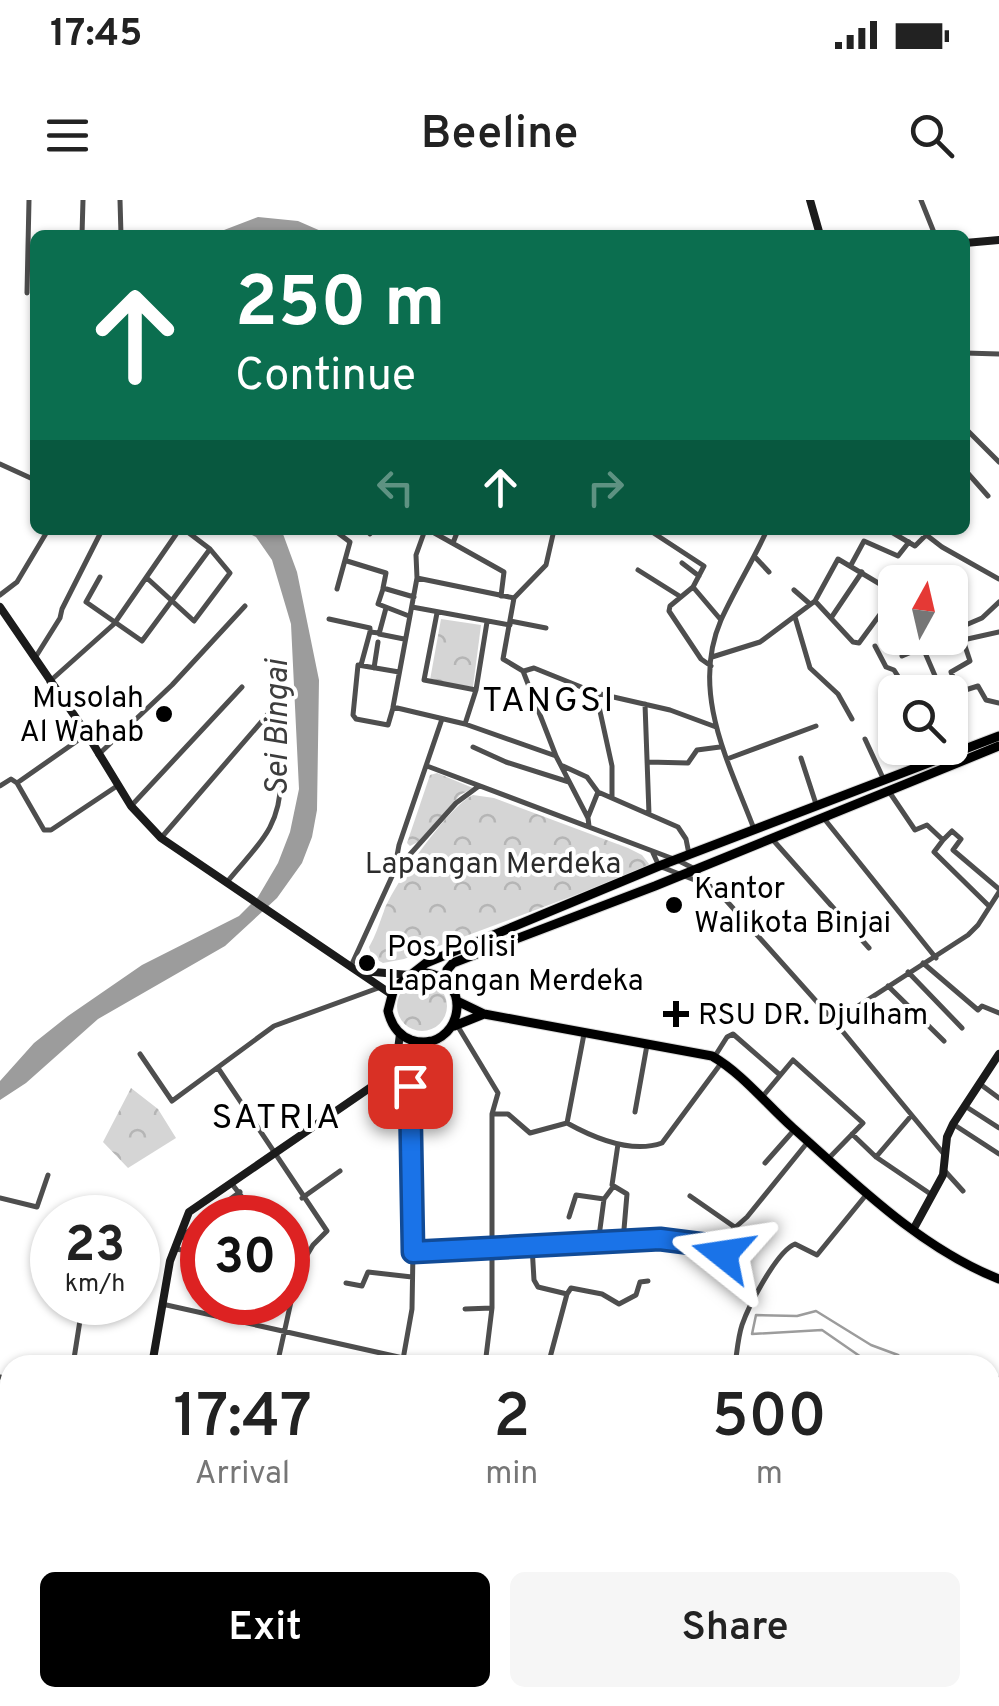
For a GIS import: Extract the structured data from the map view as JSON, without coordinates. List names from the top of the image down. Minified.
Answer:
{"districts":["TANGSI","SATRIA"],"water":["Sei Bingai"],"parks":["Lapangan Merdeka"],"places":{"other":["Musolah Al Wahab","Kantor Walikota Binjai","Pos Polisi Lapangan Merdeka"],"health":["RSU DR. Djulham"]},"north":"top","page":{"status":"17:45","header":"Beeline","turn":["250 m","Continue"],"speed":"23 km/h","limit":"30","eta":["17:47","Arrival","2","min","500","m"],"buttons":["Exit","Share"]}}
